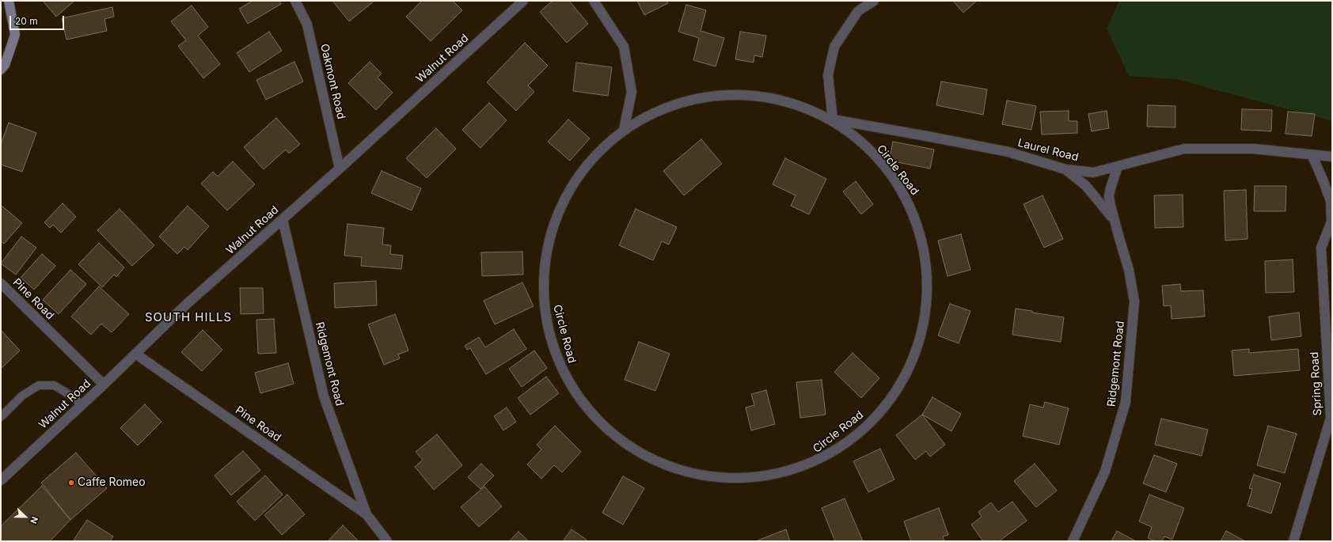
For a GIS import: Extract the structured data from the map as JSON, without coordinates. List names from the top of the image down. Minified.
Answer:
{"streets":{"street":["Walnut Road","Oakmont Road","Laurel Road","Circle Road","Pine Road","Ridgemont Road","Spring Road"]},"crossings":[["Walnut Road","Oakmont Road"],["Walnut Road","Pine Road"],["Walnut Road","Ridgemont Road"],["Laurel Road","Circle Road"],["Laurel Road","Ridgemont Road"],["Laurel Road","Spring Road"],["Pine Road","Ridgemont Road"]],"districts":["SOUTH HILLS"],"places":["Caffe Romeo"],"scale_bar":"20 m","north":"right"}
